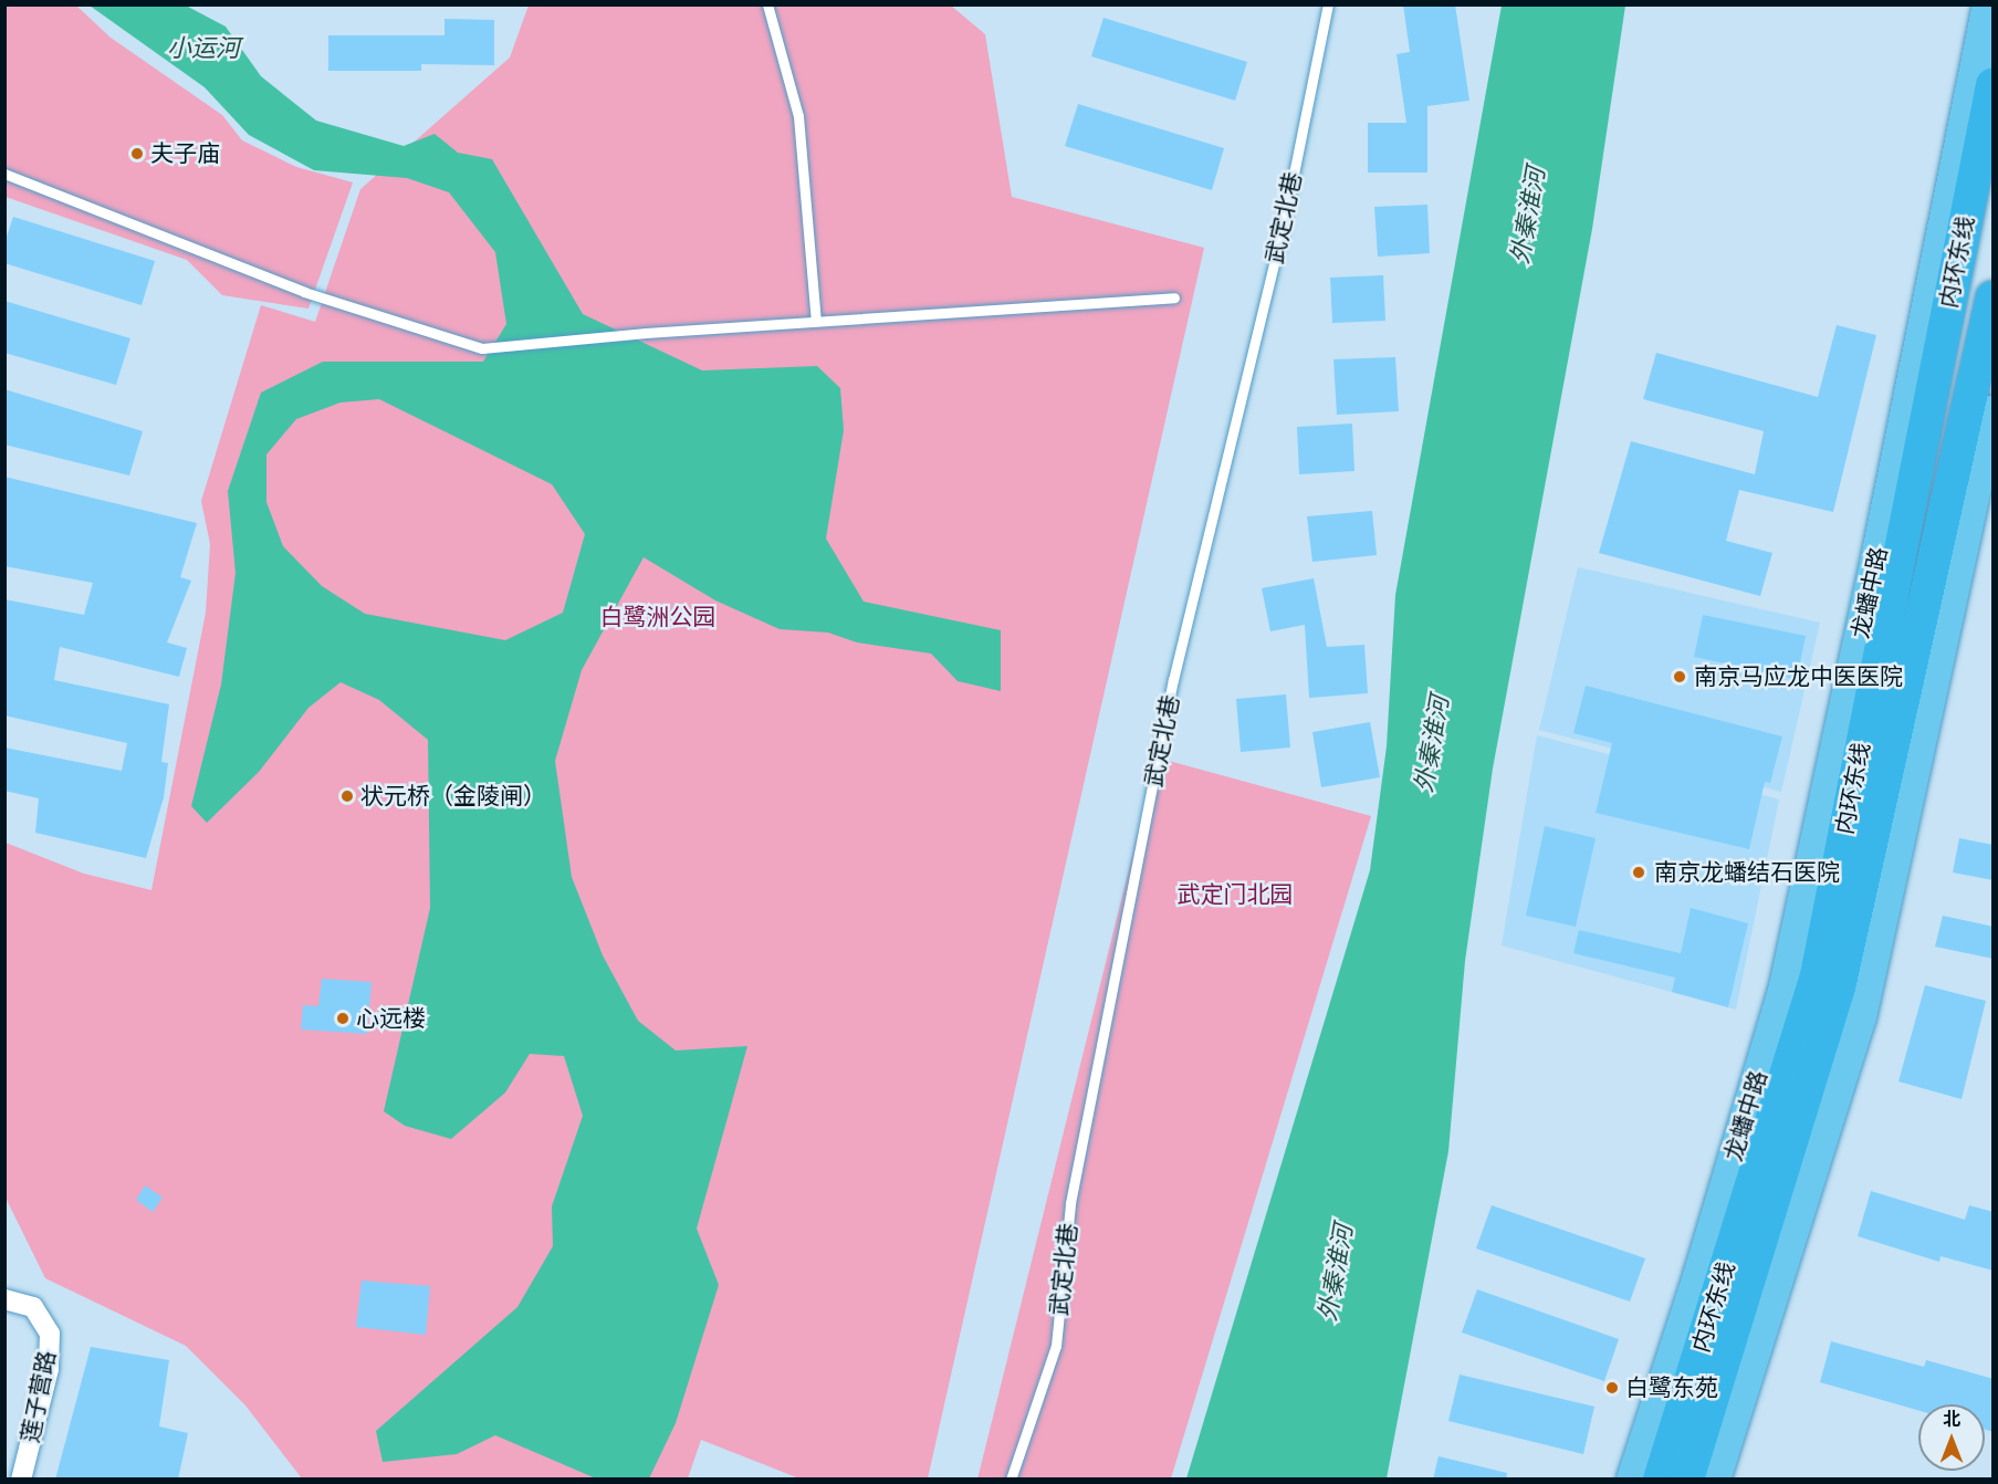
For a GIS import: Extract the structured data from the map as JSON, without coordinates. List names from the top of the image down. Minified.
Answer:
{"streets":{"highway":["内环东线"],"main road":["龙蟠中路"],"street":["莲子营路"],"lane":["武定北巷"]},"water":["小运河","外秦淮河"],"parks":["白鹭洲公园","武定门北园"],"places":["夫子庙","南京马应龙中医医院","状元桥（金陵闸）","南京龙蟠结石医院","心远楼","白鹭东苑"],"north":"top"}
